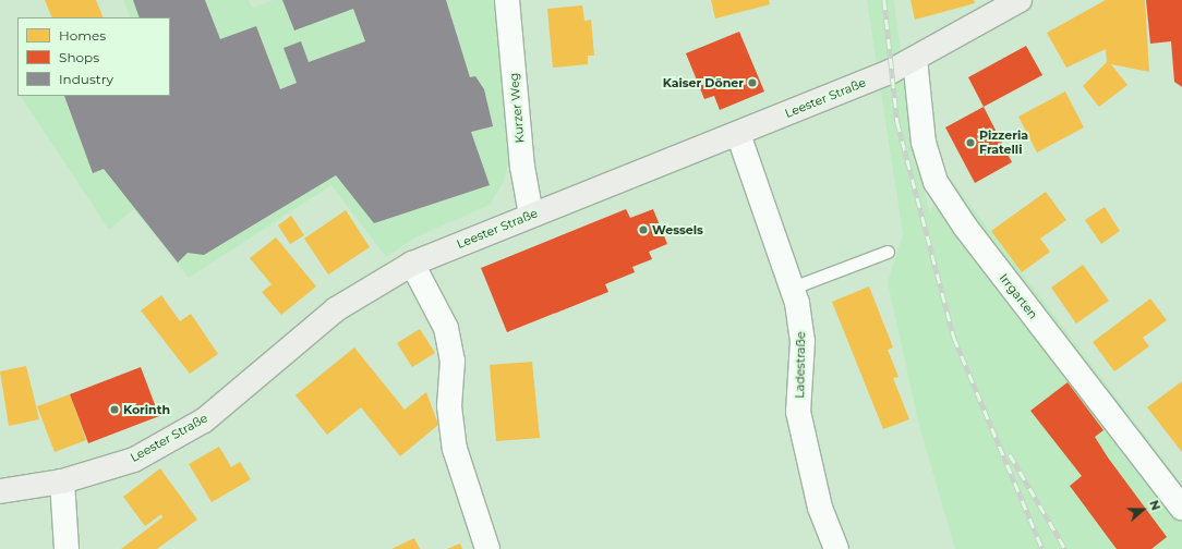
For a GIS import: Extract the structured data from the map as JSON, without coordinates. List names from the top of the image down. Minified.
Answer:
{"streets":{"street":["Leester Straße","Kurzer Weg","Irrgarten","Ladestraße"]},"crossings":[["Leester Straße","Kurzer Weg"],["Leester Straße","Irrgarten"],["Leester Straße","Ladestraße"]],"places":["Kaiser Döner","Pizzeria Fratelli","Wessels","Korinth"],"legend":["Homes","Shops","Industry"],"north":"right"}
